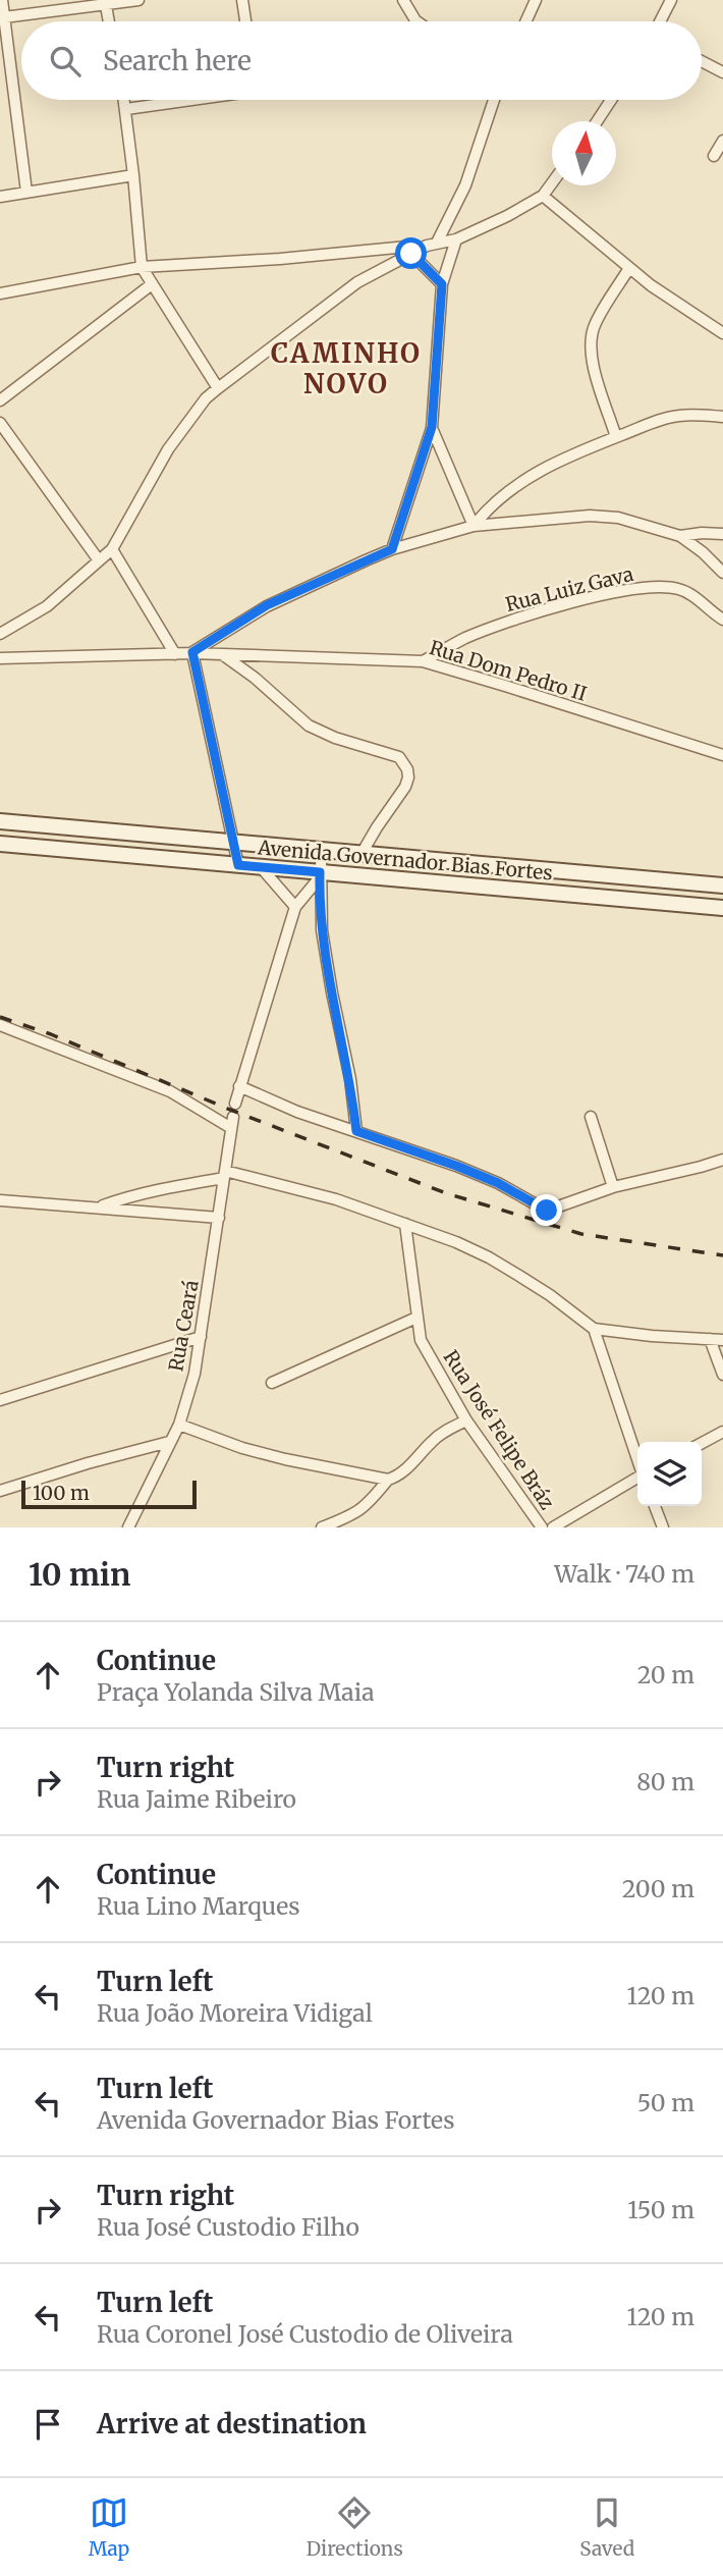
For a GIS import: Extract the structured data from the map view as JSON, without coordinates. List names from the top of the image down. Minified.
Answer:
{"streets":{"main road":["Avenida Governador Bias Fortes"],"street":["Rua Luiz Gava","Rua Dom Pedro II","Rua Ceará","Rua José Felipe Bráz"]},"crossings":[["Rua Luiz Gava","Rua Dom Pedro II"]],"districts":["CAMINHO NOVO"],"scale_bar":"100 m","north":"top","page":{"search":"Search here","scale":"100 m","heading":["10 min","Walk · 740 m"],"list":[["Continue","Praça Yolanda Silva Maia","20 m"],["Turn right","Rua Jaime Ribeiro","80 m"],["Continue","Rua Lino Marques","200 m"],["Turn left","Rua João Moreira Vidigal","120 m"],["Turn left","Avenida Governador Bias Fortes","50 m"],["Turn right","Rua José Custodio Filho","150 m"],["Turn left","Rua Coronel José Custodio de Oliveira","120 m"],"Arrive at destination"],"nav":["Map","Directions","Saved"]}}
